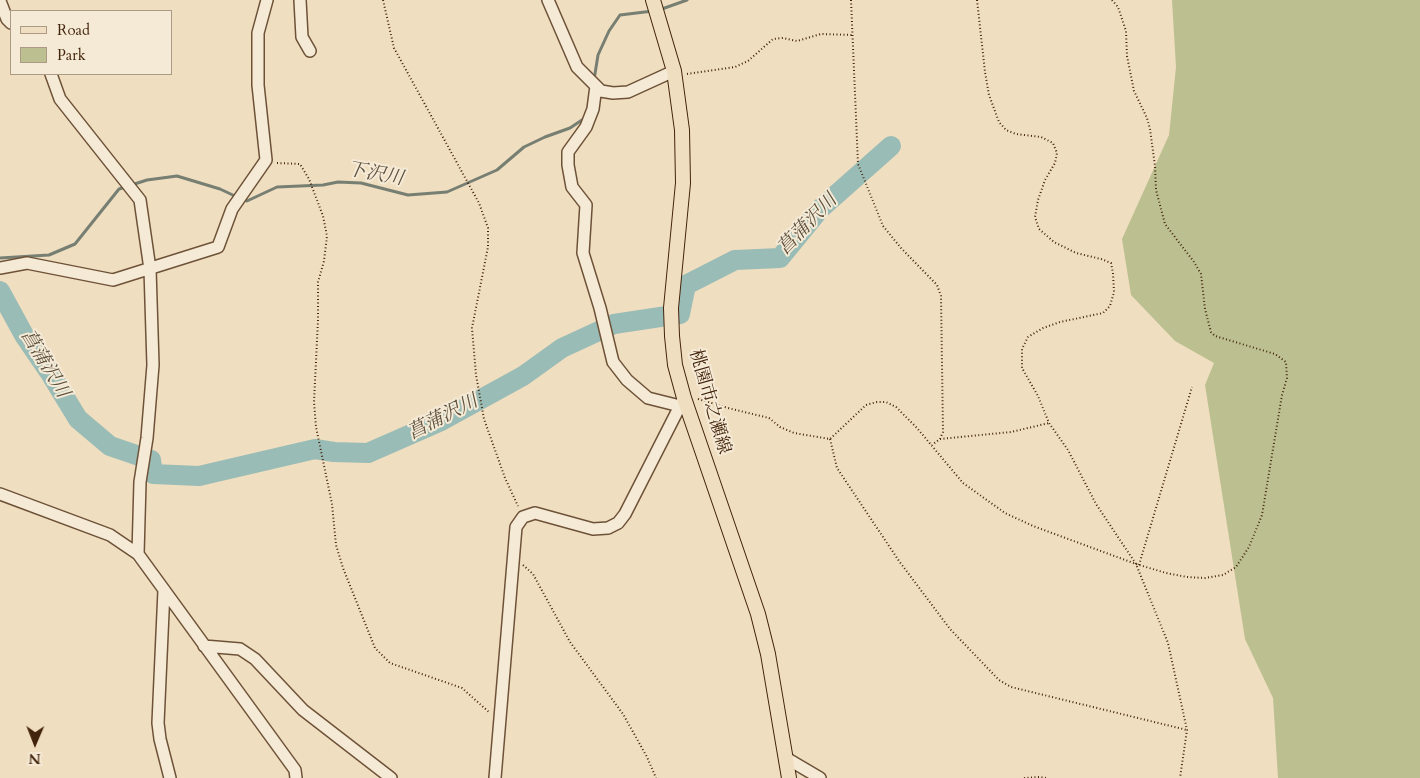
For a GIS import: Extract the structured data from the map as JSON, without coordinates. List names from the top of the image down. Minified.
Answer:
{"streets":{"main road":["桃園市之瀬線"]},"water":["下沢川","菖蒲沢川"],"legend":["Road","Park"],"north":"bottom"}
